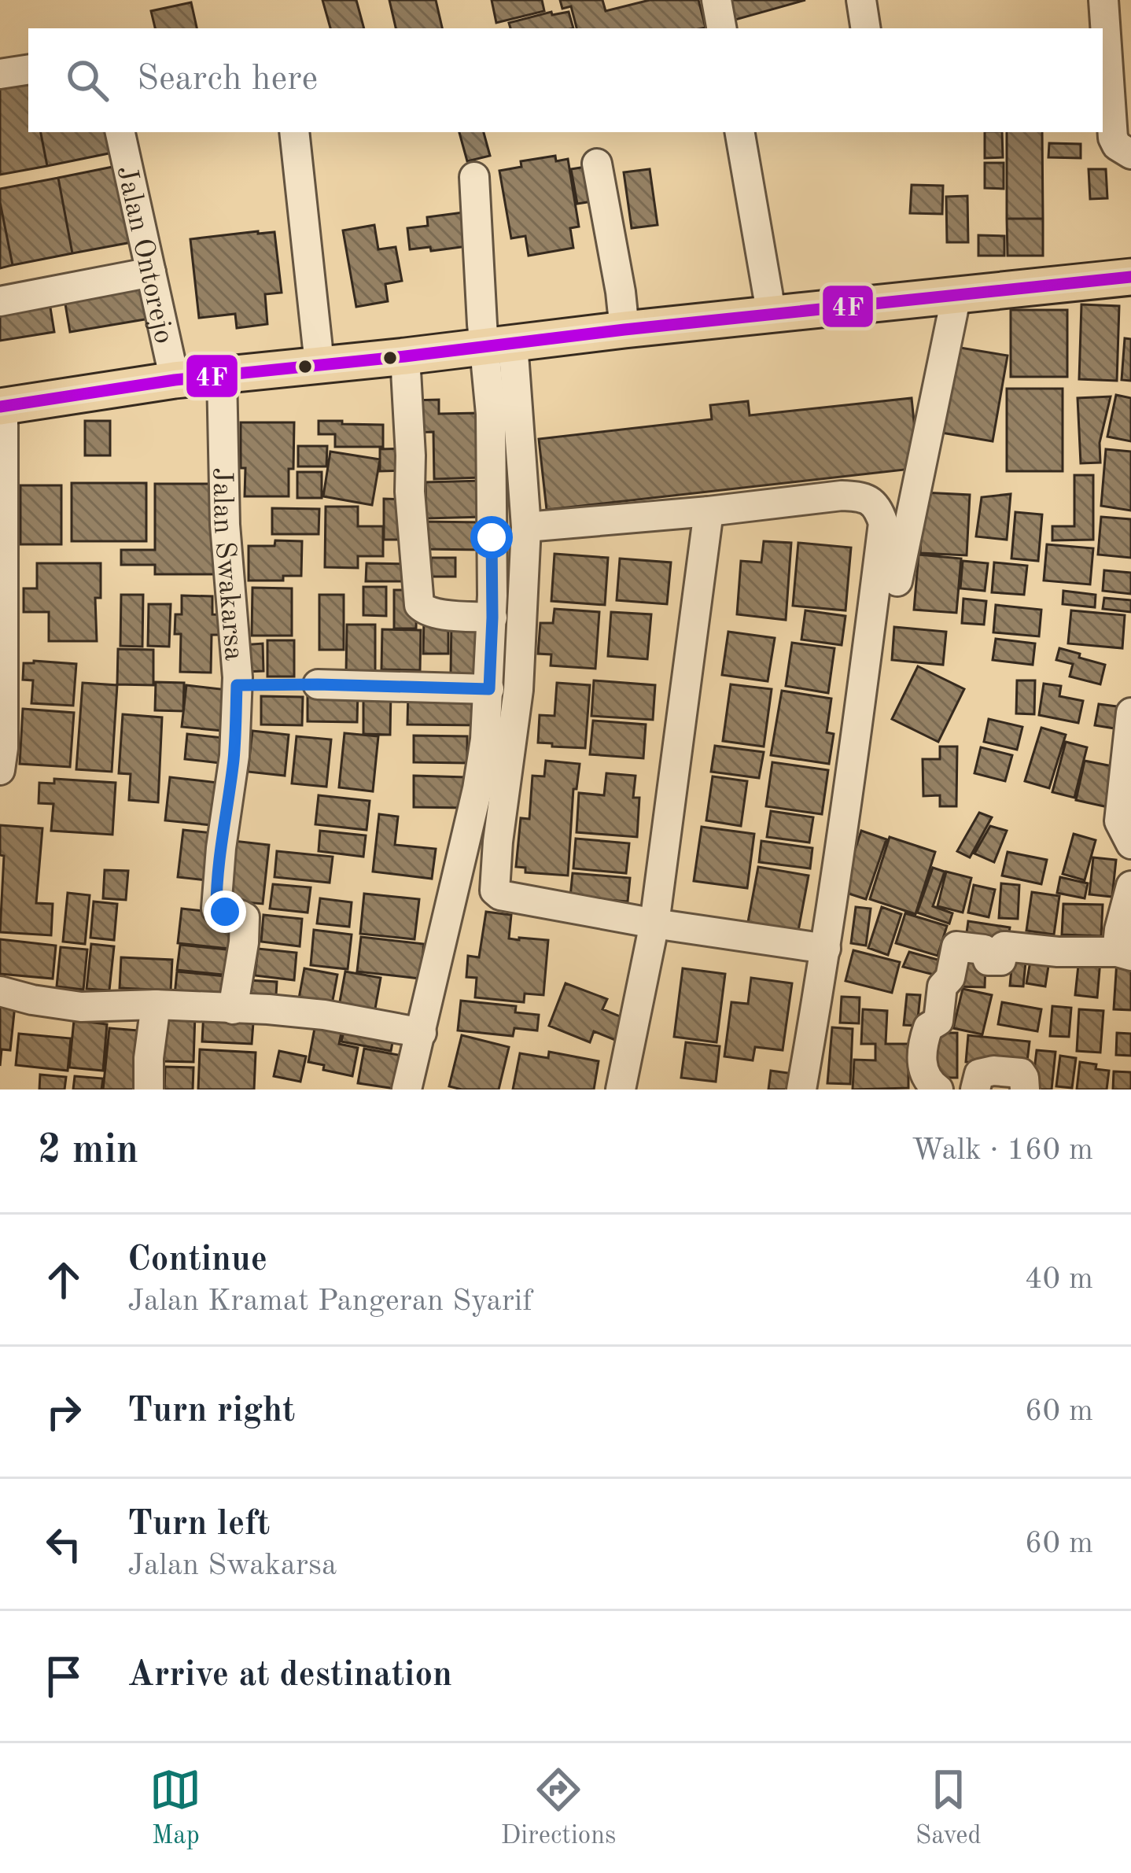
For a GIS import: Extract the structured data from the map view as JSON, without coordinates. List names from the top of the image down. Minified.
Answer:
{"streets":{"street":["Jalan Ontorejo","Jalan Swakarsa"]},"lines":["transit line 4F"],"page":{"search":"Search here","heading":["2 min","Walk · 160 m"],"list":[["Continue","Jalan Kramat Pangeran Syarif","40 m"],["Turn right","60 m"],["Turn left","Jalan Swakarsa","60 m"],"Arrive at destination"],"nav":["Map","Directions","Saved"]}}
